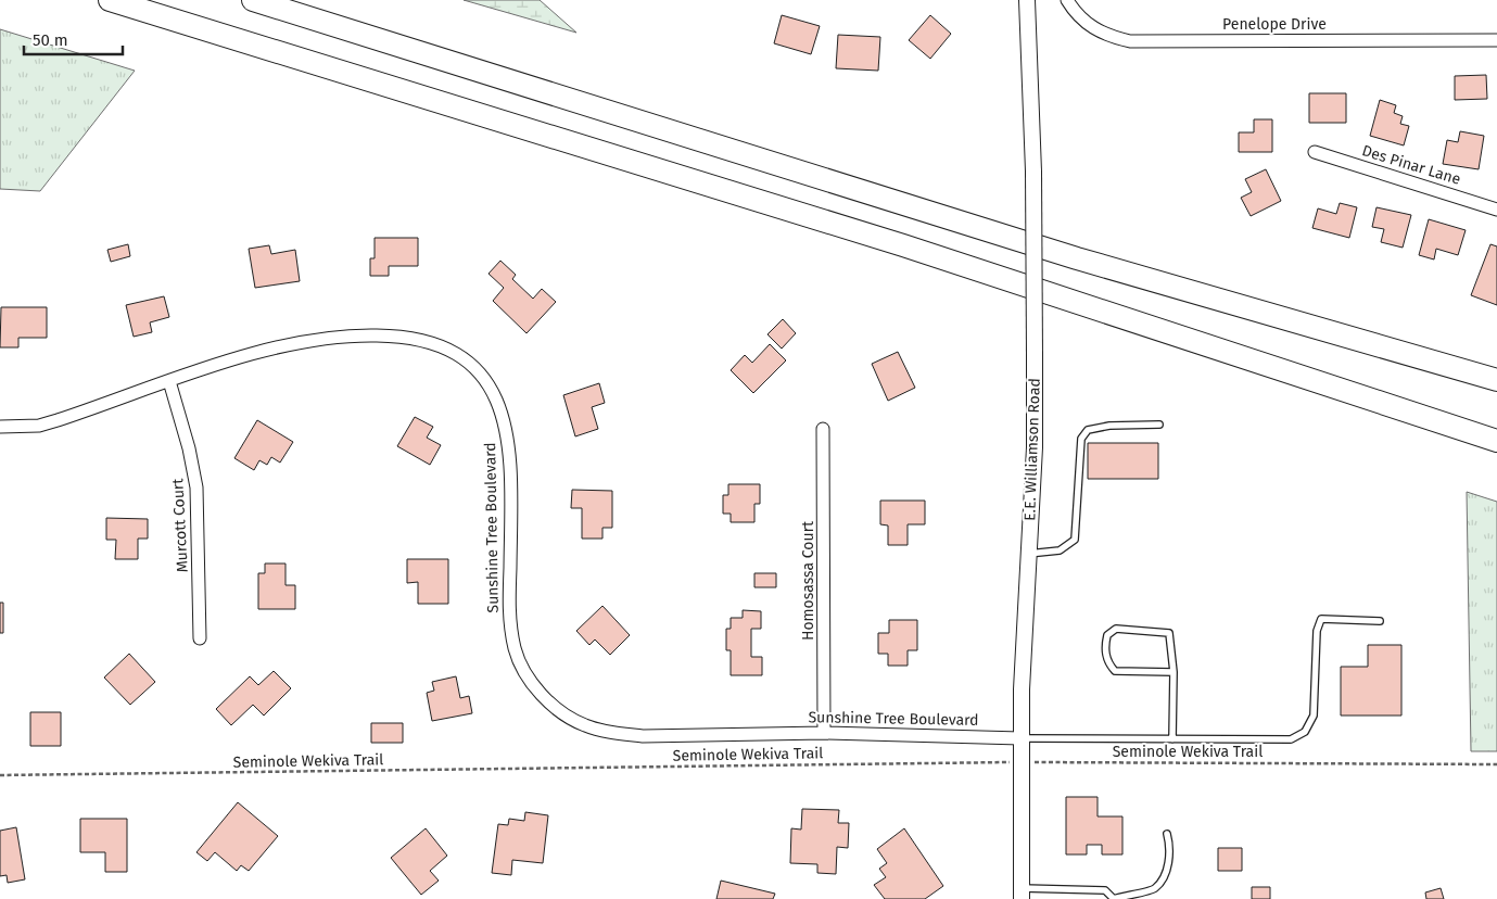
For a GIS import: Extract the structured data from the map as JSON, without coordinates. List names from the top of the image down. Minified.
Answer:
{"streets":{"street":["Penelope Drive","Des Pinar Lane","E.E. Williamson Road","Murcott Court","Sunshine Tree Boulevard","Homosassa Court"],"path":["Seminole Wekiva Trail"]},"crossings":[["E.E. Williamson Road","Sunshine Tree Boulevard"],["E.E. Williamson Road","Seminole Wekiva Trail"],["Murcott Court","Sunshine Tree Boulevard"],["Sunshine Tree Boulevard","Homosassa Court"]],"scale_bar":"50 m"}
